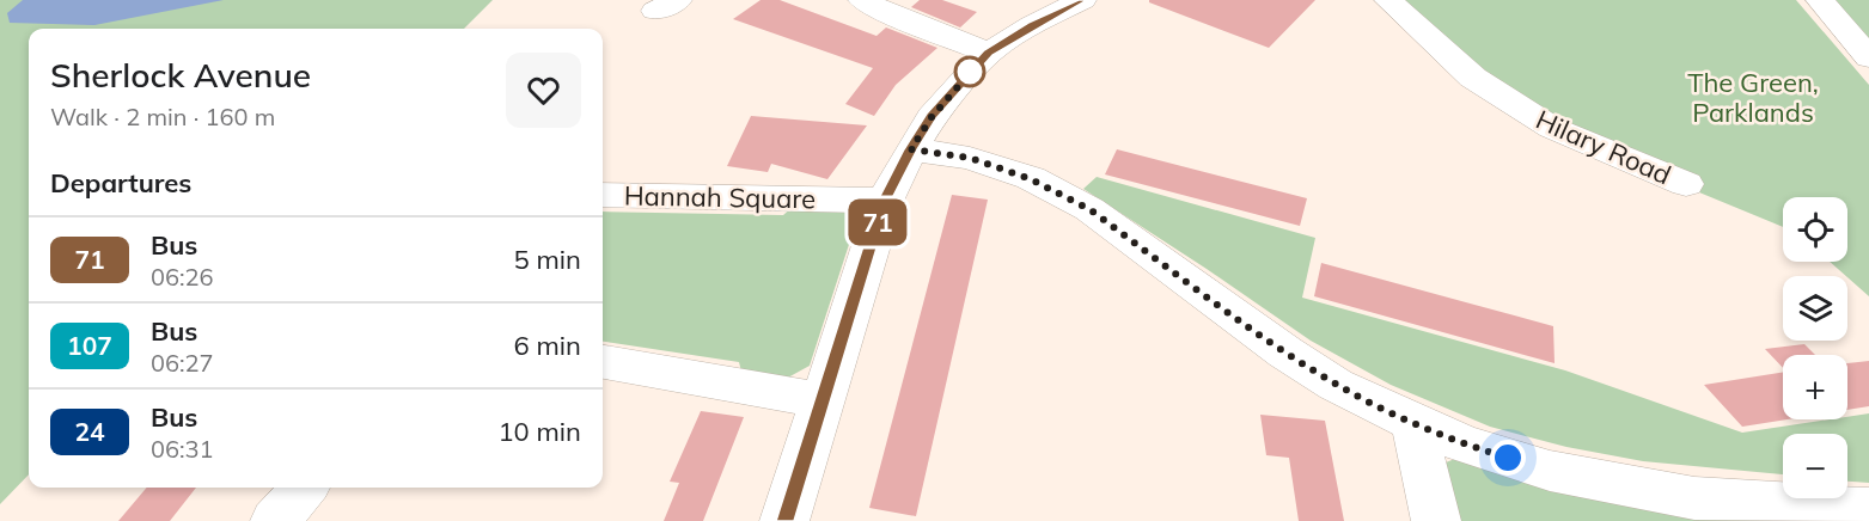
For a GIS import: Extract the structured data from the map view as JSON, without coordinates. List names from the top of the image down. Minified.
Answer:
{"streets":{"street":["Hilary Road","Hannah Square"]},"parks":["The Green, Parklands"],"lines":["bus line 71"],"page":{"on_map":"71","heading":[["Sherlock Avenue","Walk · 2 min · 160 m"],"Departures"],"map_buttons":["+","−"],"list":[{"mark":"71","name":"Bus","note":"06:26","value":"5 min"},{"mark":"107","name":"Bus","note":"06:27","value":"6 min"},{"mark":"24","name":"Bus","note":"06:31","value":"10 min"}]}}
